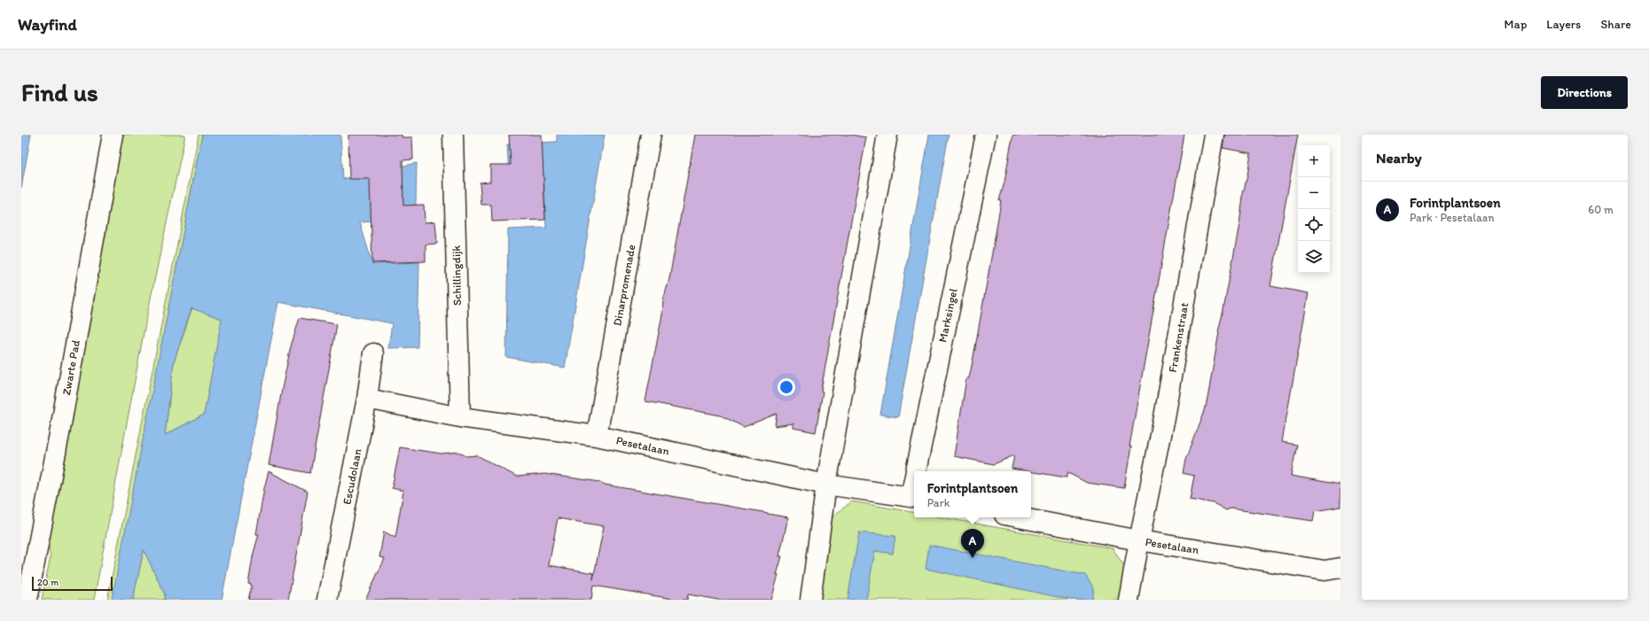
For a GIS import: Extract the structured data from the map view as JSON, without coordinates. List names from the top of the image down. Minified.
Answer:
{"streets":{"street":["Schillingdijk","Dinarpromenade","Marksingel","Frankenstraat","Zwarte Pad","Pesetalaan","Escudolaan"]},"crossings":[["Schillingdijk","Pesetalaan"],["Dinarpromenade","Pesetalaan"],["Frankenstraat","Pesetalaan"],["Pesetalaan","Escudolaan"]],"scale_bar":"20 m","page":{"header":"Wayfind","nav":["Map","Layers","Share"],"buttons":"Directions","title":"Find us","heading":"Nearby","map_buttons":["+","−"],"list":[{"mark":"A","name":"Forintplantsoen","note":"Park · Pesetalaan","value":"60 m"}],"popup":["Forintplantsoen","Park"],"pins":"A","scale":"20 m"}}
